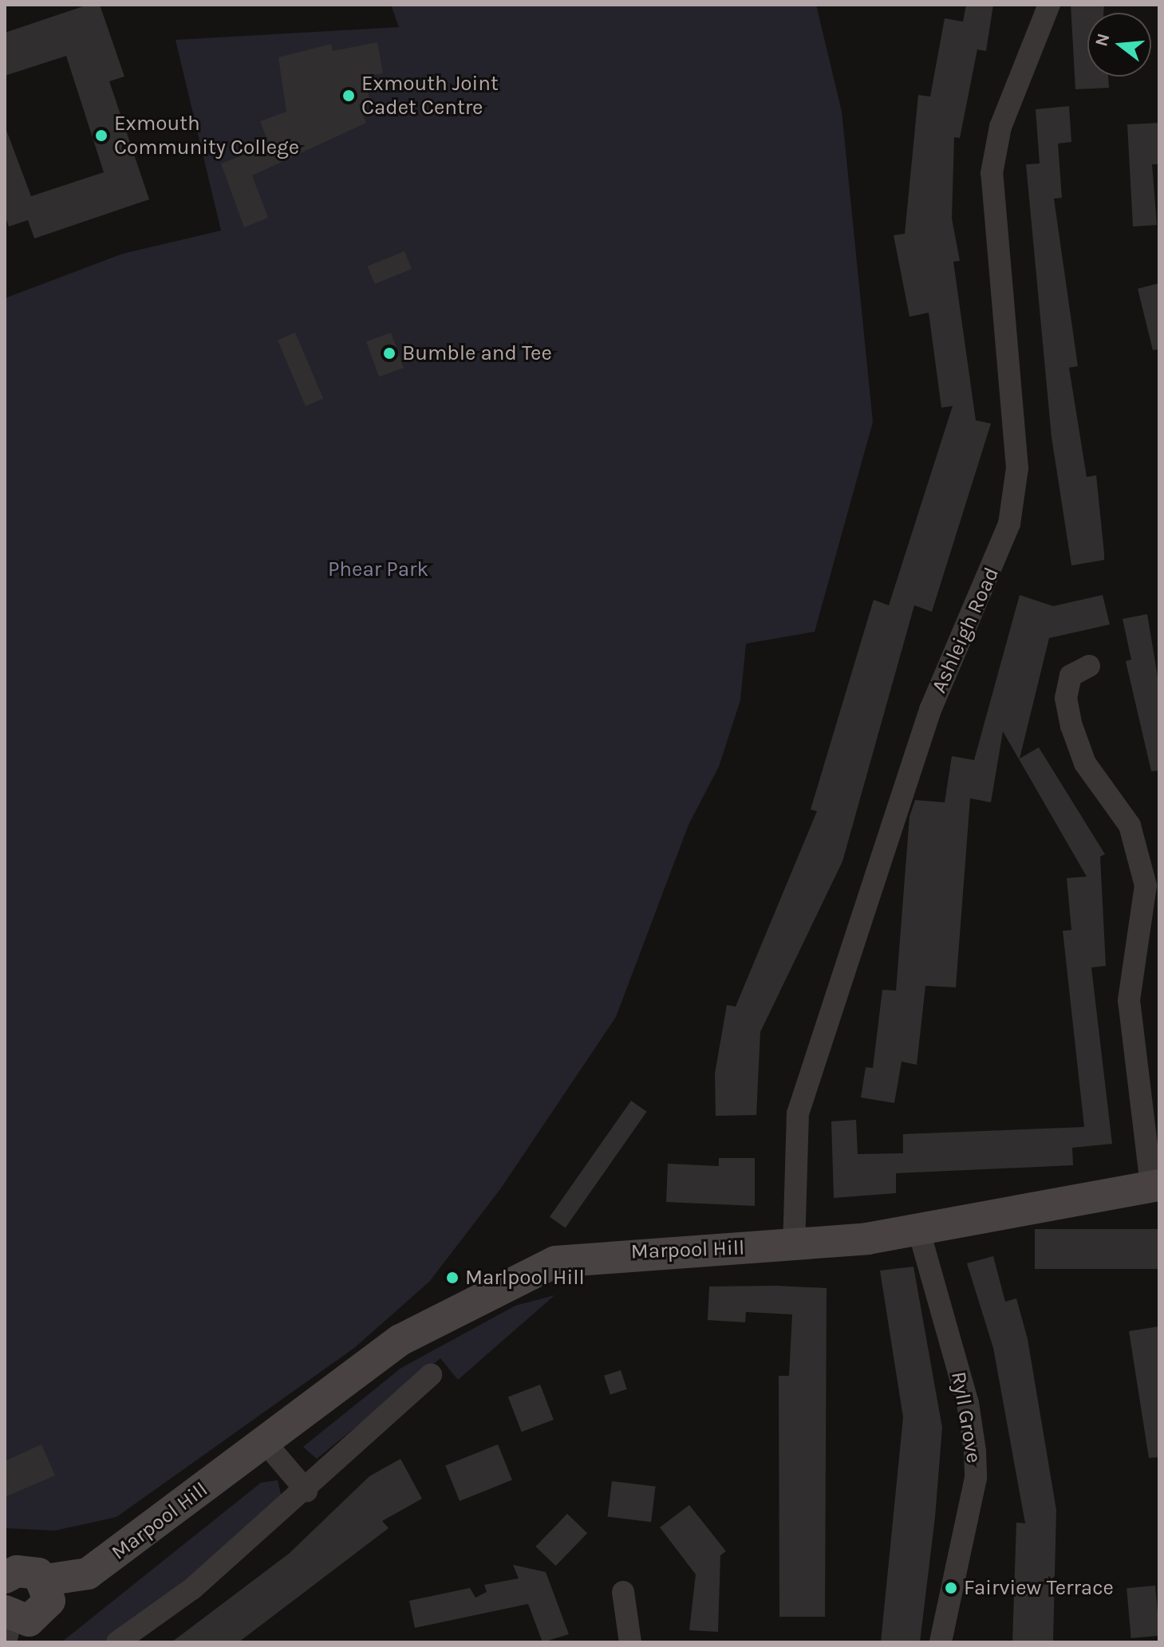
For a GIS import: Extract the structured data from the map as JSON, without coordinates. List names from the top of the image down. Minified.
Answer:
{"streets":{"street":["Ashleigh Road","Marpool Hill","Ryll Grove"]},"crossings":[["Ashleigh Road","Marpool Hill"],["Marpool Hill","Ryll Grove"]],"parks":["Phear Park"],"places":["Exmouth Joint Cadet Centre","Exmouth Community College","Bumble and Tee","Marlpool Hill","Fairview Terrace"],"north":"left"}
